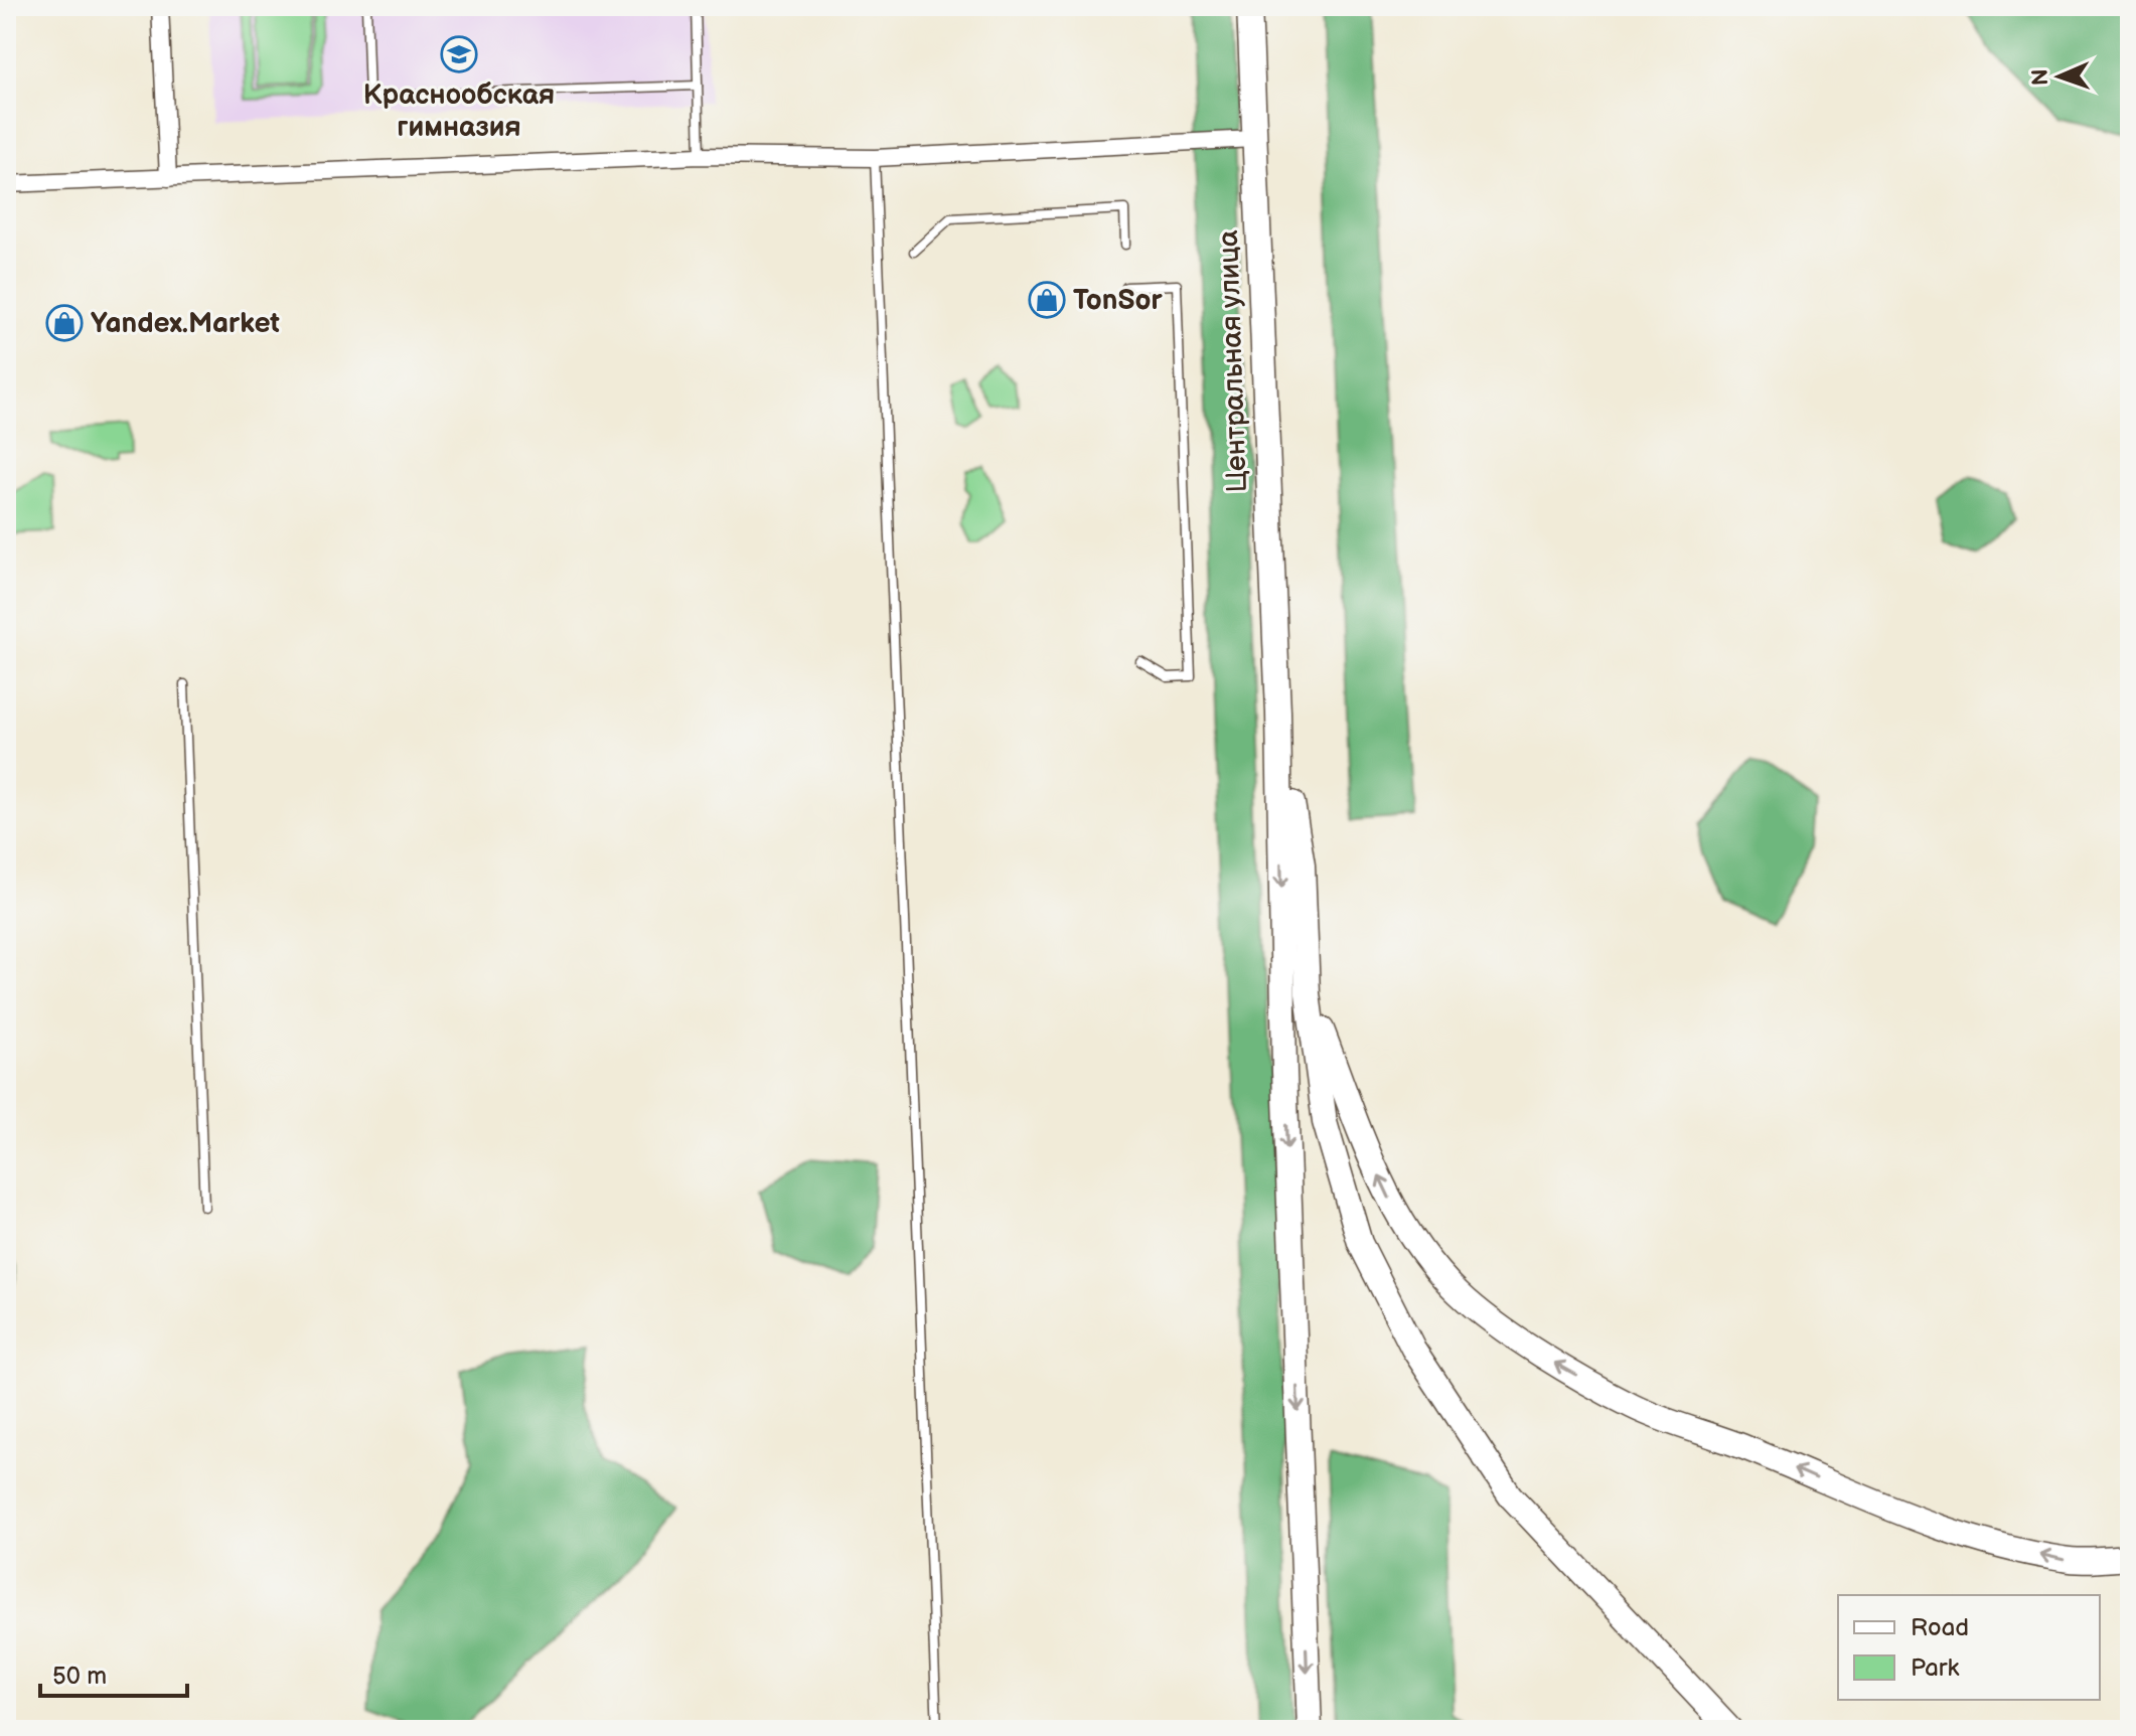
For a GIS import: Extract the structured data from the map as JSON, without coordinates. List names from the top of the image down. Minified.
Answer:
{"streets":{"main road":["Центральная улица"]},"places":{"school or university":["Краснообская гимназия"],"shop":["TonSor","Yandex.Market"]},"legend":["Road","Park"],"scale_bar":"50 m","north":"left"}
